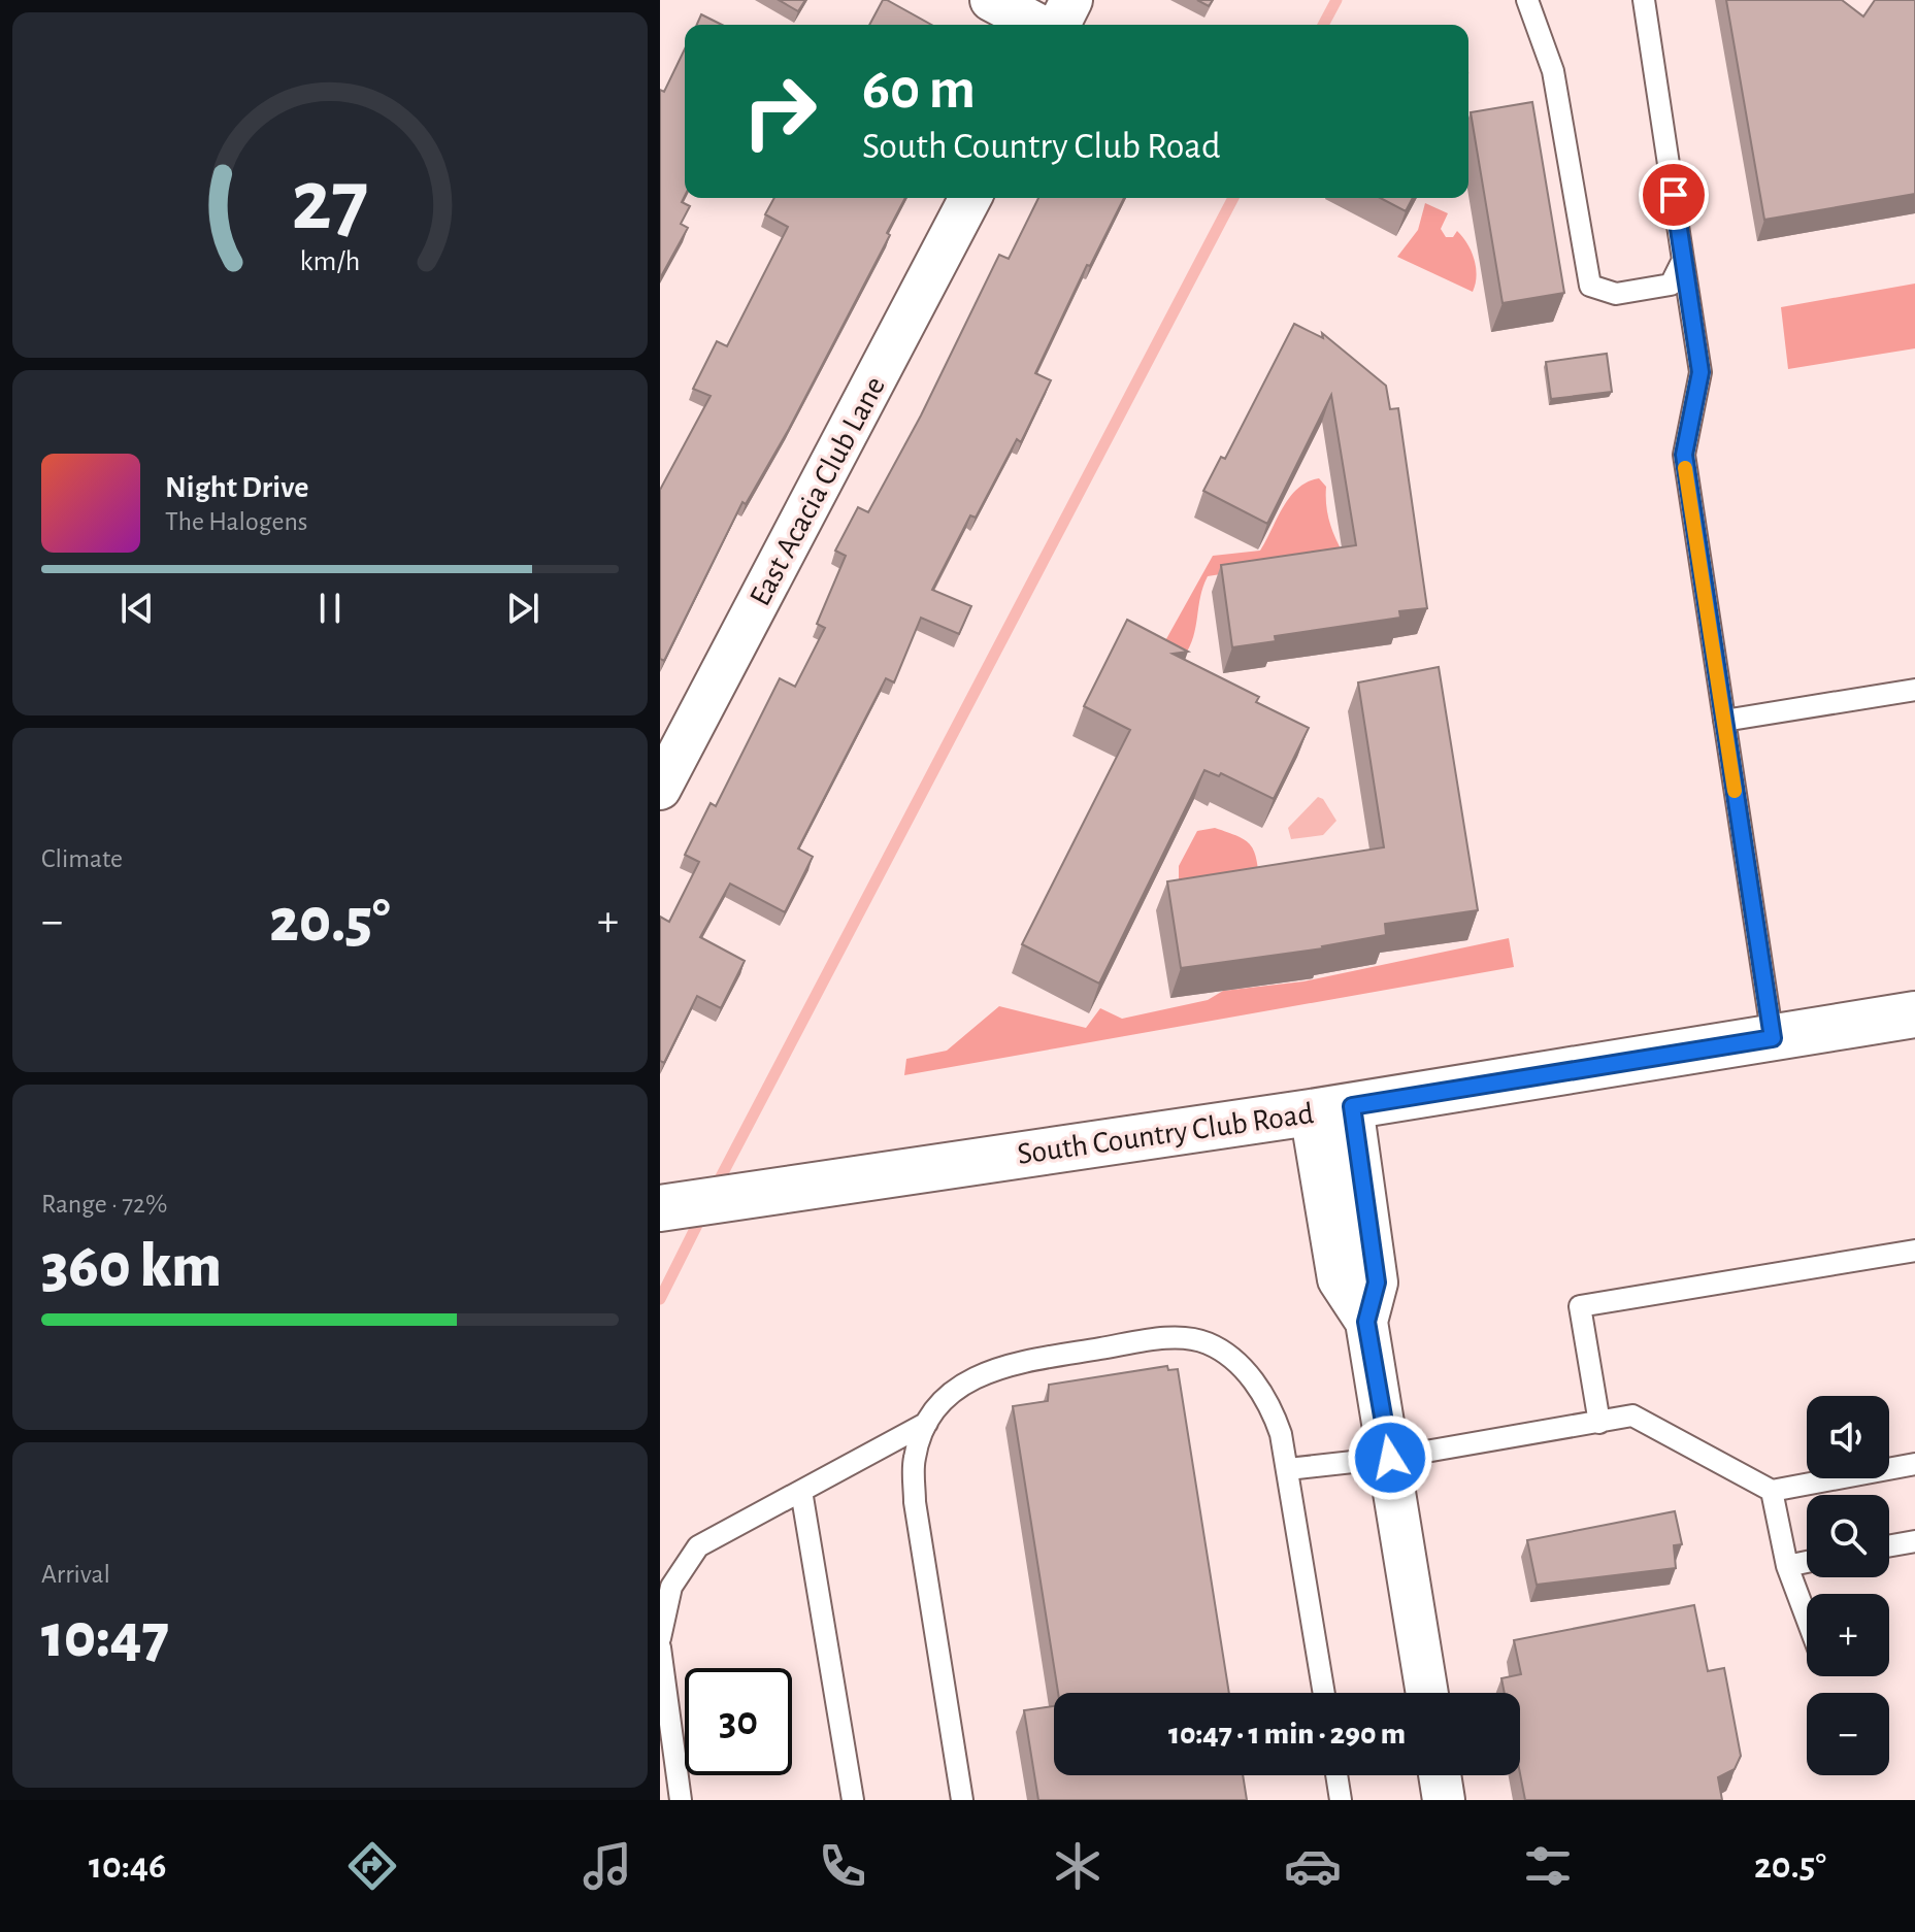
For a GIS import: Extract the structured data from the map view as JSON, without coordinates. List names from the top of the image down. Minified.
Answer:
{"streets":{"street":["East Acacia Club Lane","South Country Club Road"]},"page":{"turn":["60 m","South Country Club Road"],"song":["Night Drive","The Halogens"],"tile":["Climate",["Range · 72%","360 km"],["Arrival","10:47"]],"heat":["−","20.5°","+"],"map_buttons":["+","−"],"limit":"30","trip":"10:47 · 1 min · 290 m","tabs":["10:46","20.5°"],"gauge":["27","km/h"]}}
